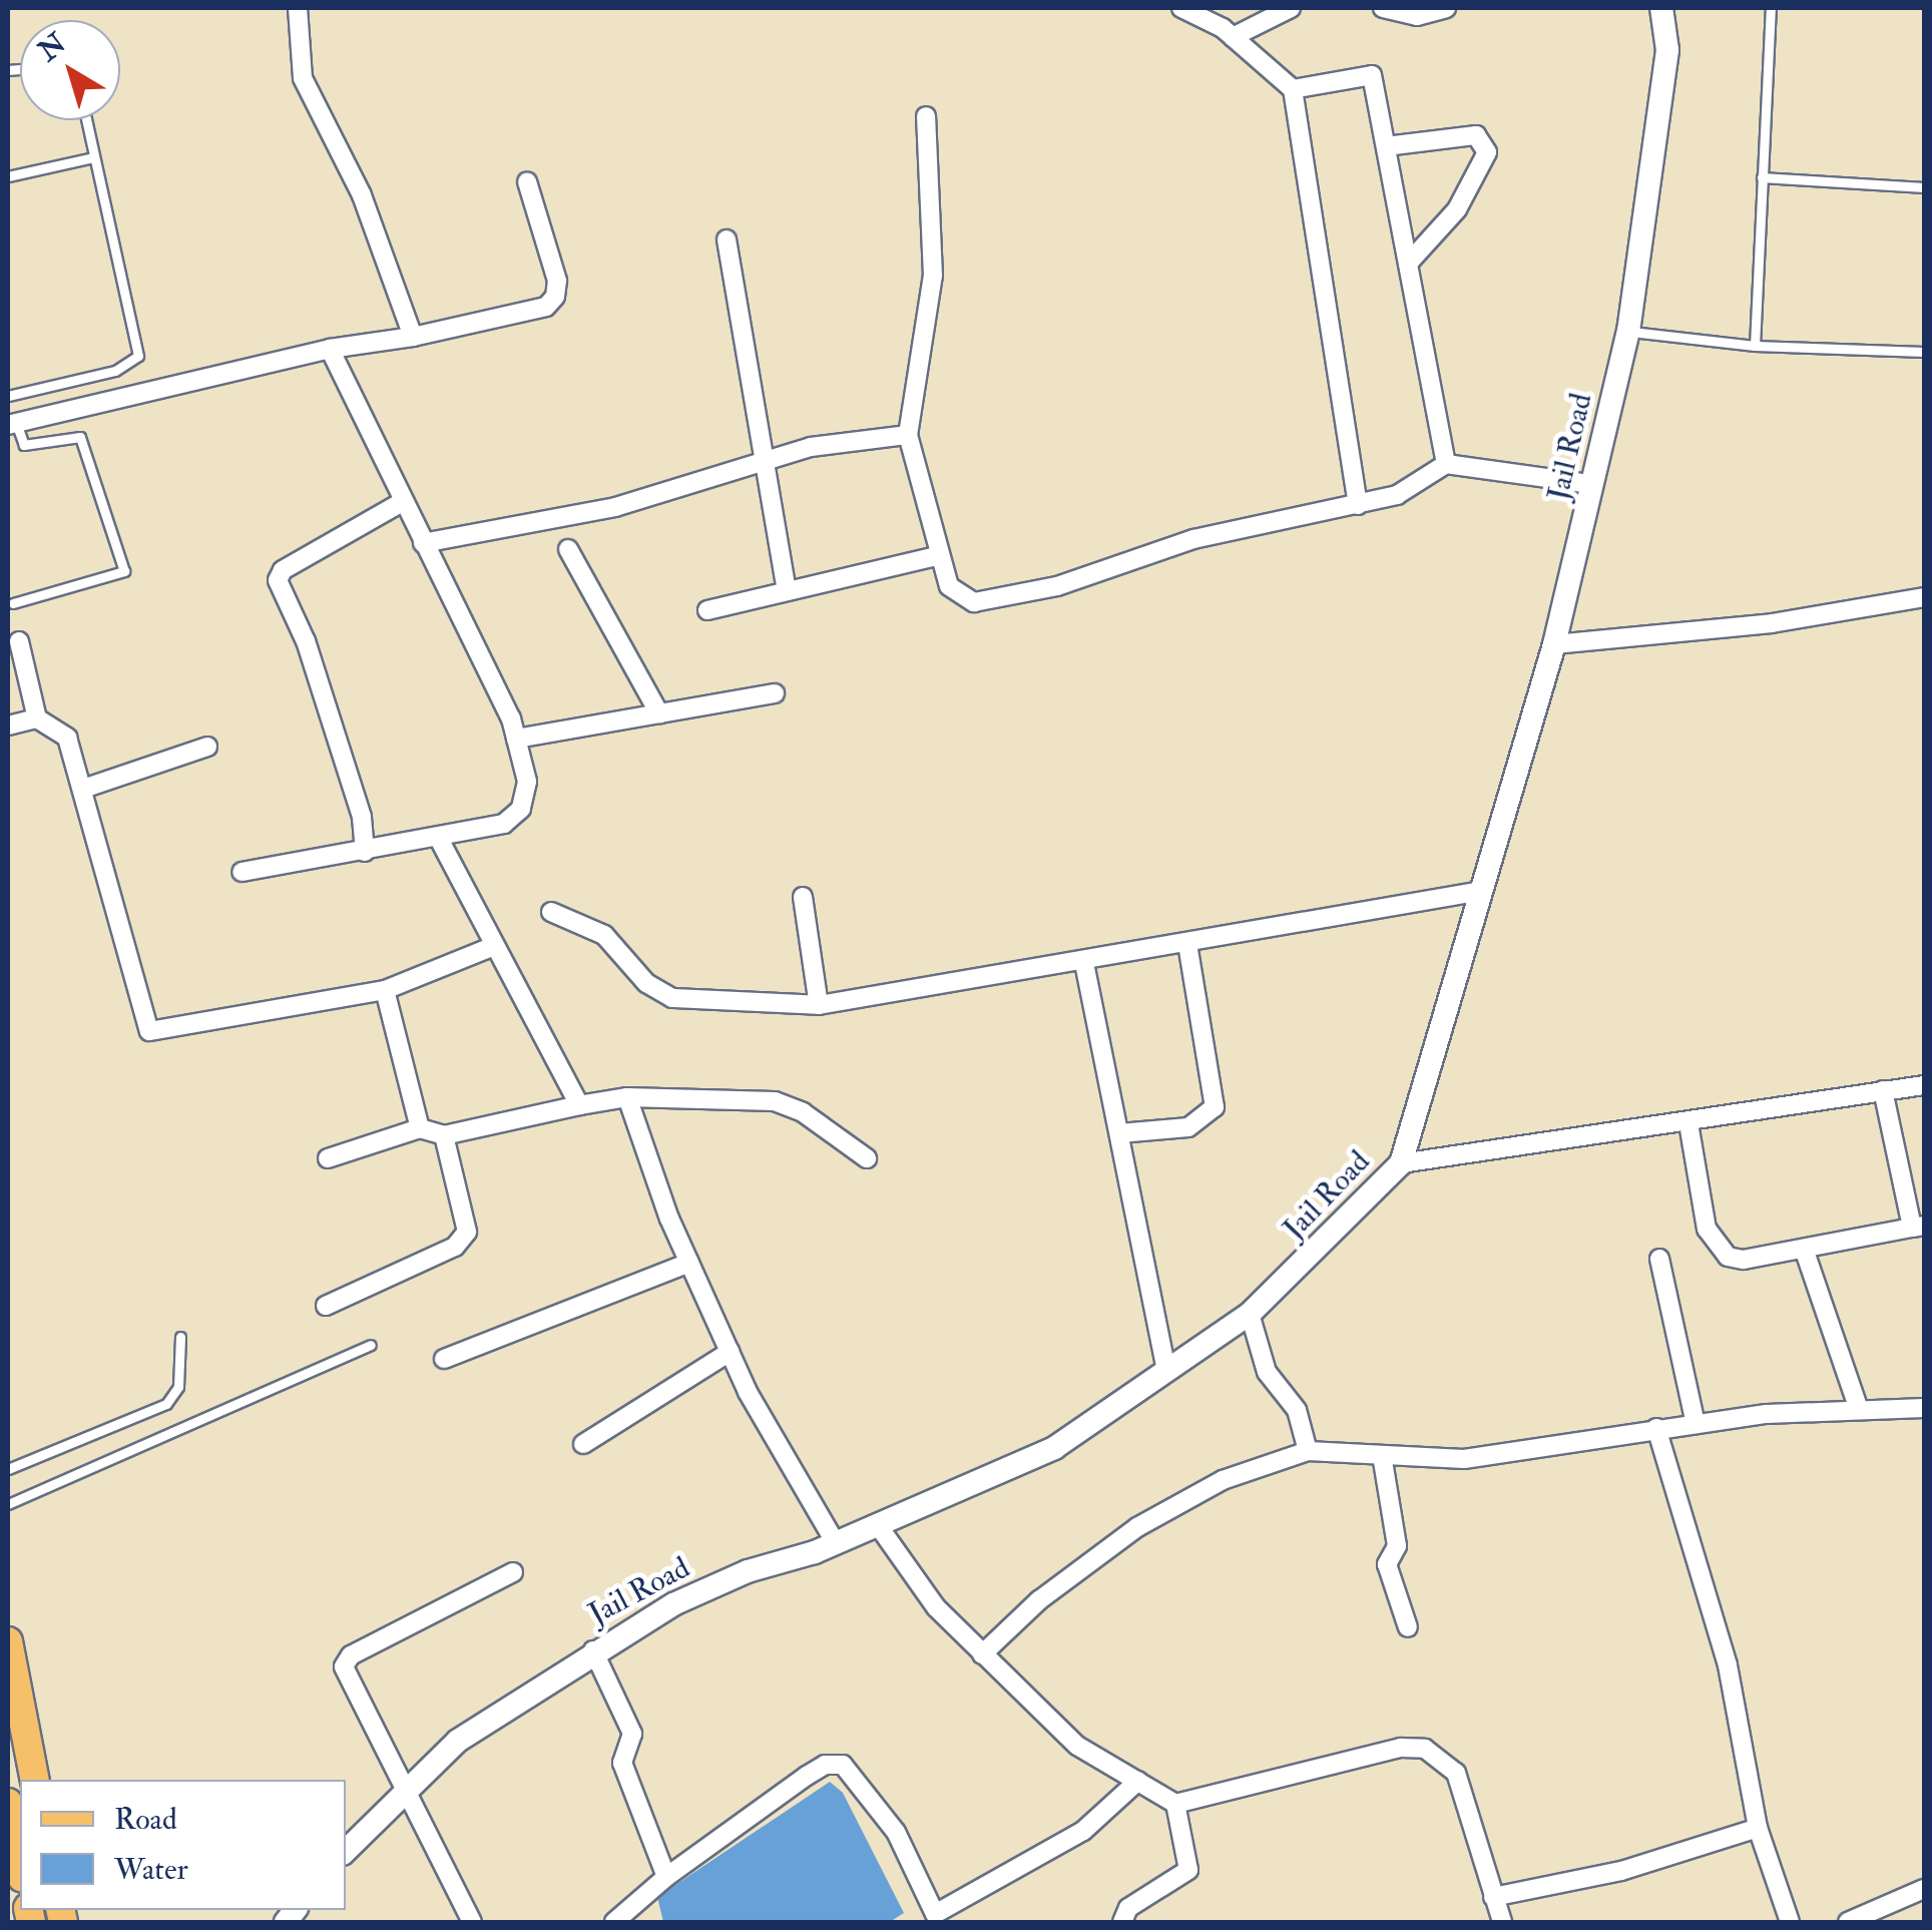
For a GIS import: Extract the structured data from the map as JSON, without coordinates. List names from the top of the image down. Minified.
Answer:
{"streets":{"street":["Jail Road"]},"legend":["Road","Water"],"north":"top left"}
